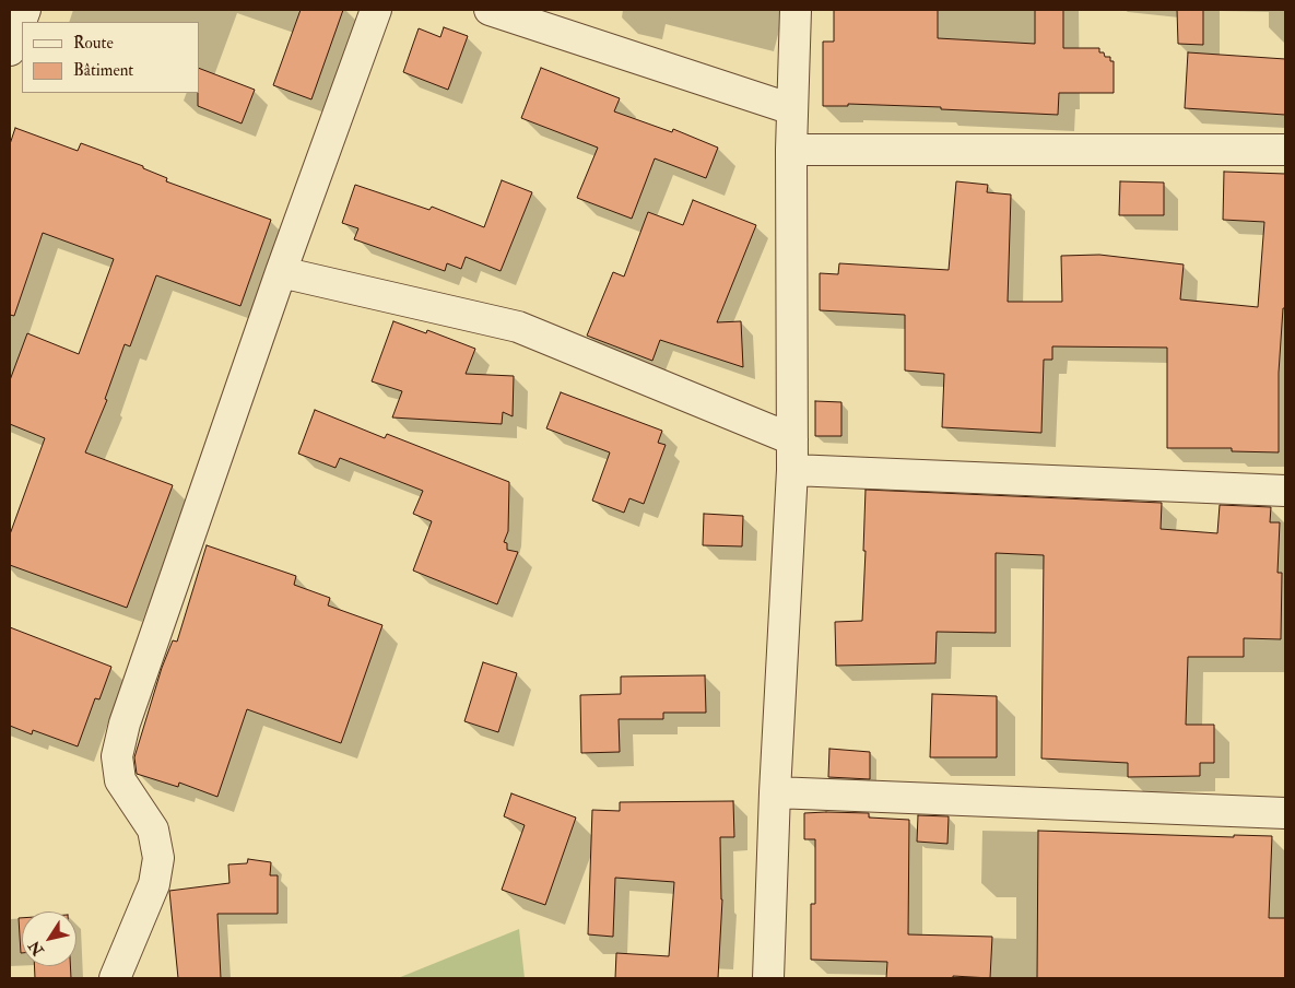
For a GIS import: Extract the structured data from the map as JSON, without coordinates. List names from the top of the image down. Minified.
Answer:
{"legend":["Route","Bâtiment"],"north":"bottom left"}
